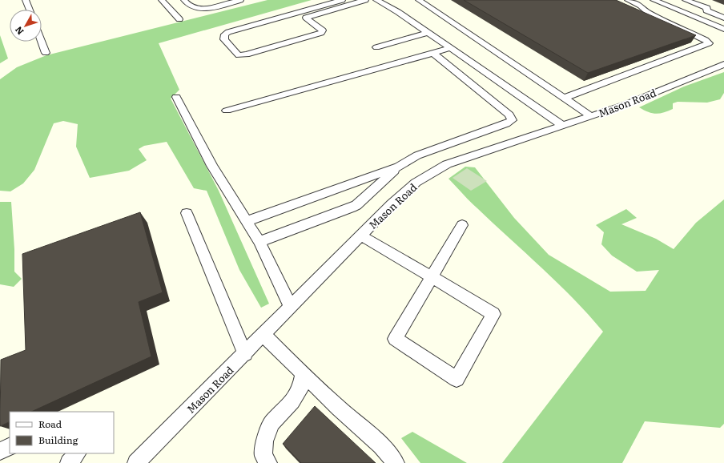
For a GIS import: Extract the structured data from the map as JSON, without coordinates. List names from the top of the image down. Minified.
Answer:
{"streets":{"street":["Mason Road"]},"legend":["Road","Building"],"north":"bottom left"}
